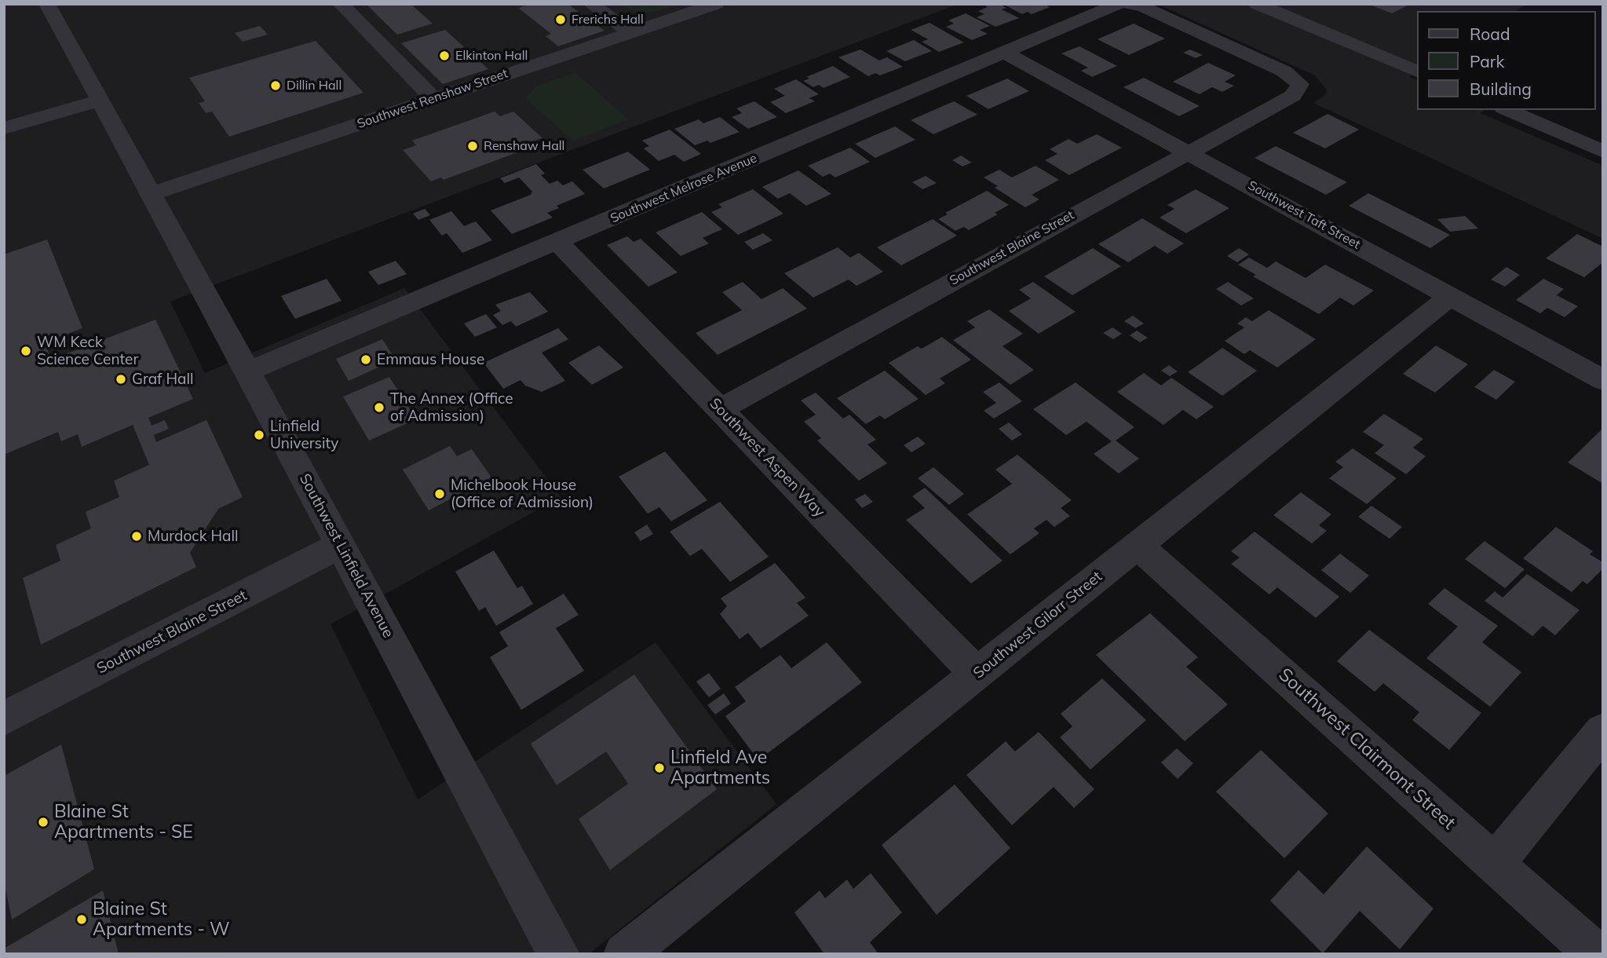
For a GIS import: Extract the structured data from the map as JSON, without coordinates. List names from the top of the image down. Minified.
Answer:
{"streets":{"street":["Southwest Renshaw Street","Southwest Melrose Avenue","Southwest Taft Street","Southwest Blaine Street","Southwest Aspen Way","Southwest Linfield Avenue","Southwest Gilorr Street","Southwest Clairmont Street"]},"crossings":[["Southwest Renshaw Street","Southwest Linfield Avenue"],["Southwest Melrose Avenue","Southwest Taft Street"],["Southwest Melrose Avenue","Southwest Aspen Way"],["Southwest Melrose Avenue","Southwest Linfield Avenue"],["Southwest Taft Street","Southwest Blaine Street"],["Southwest Taft Street","Southwest Gilorr Street"],["Southwest Blaine Street","Southwest Aspen Way"],["Southwest Blaine Street","Southwest Linfield Avenue"],["Southwest Aspen Way","Southwest Gilorr Street"],["Southwest Gilorr Street","Southwest Clairmont Street"]],"places":["Frerichs Hall","Elkinton Hall","Dillin Hall","Renshaw Hall","WM Keck Science Center","Emmaus House","Graf Hall","The Annex (Office of Admission)","Linfield University","Michelbook House (Office of Admission)","Murdock Hall","Linfield Ave Apartments","Blaine St Apartments - SE","Blaine St Apartments - W"],"legend":["Road","Park","Building"]}
